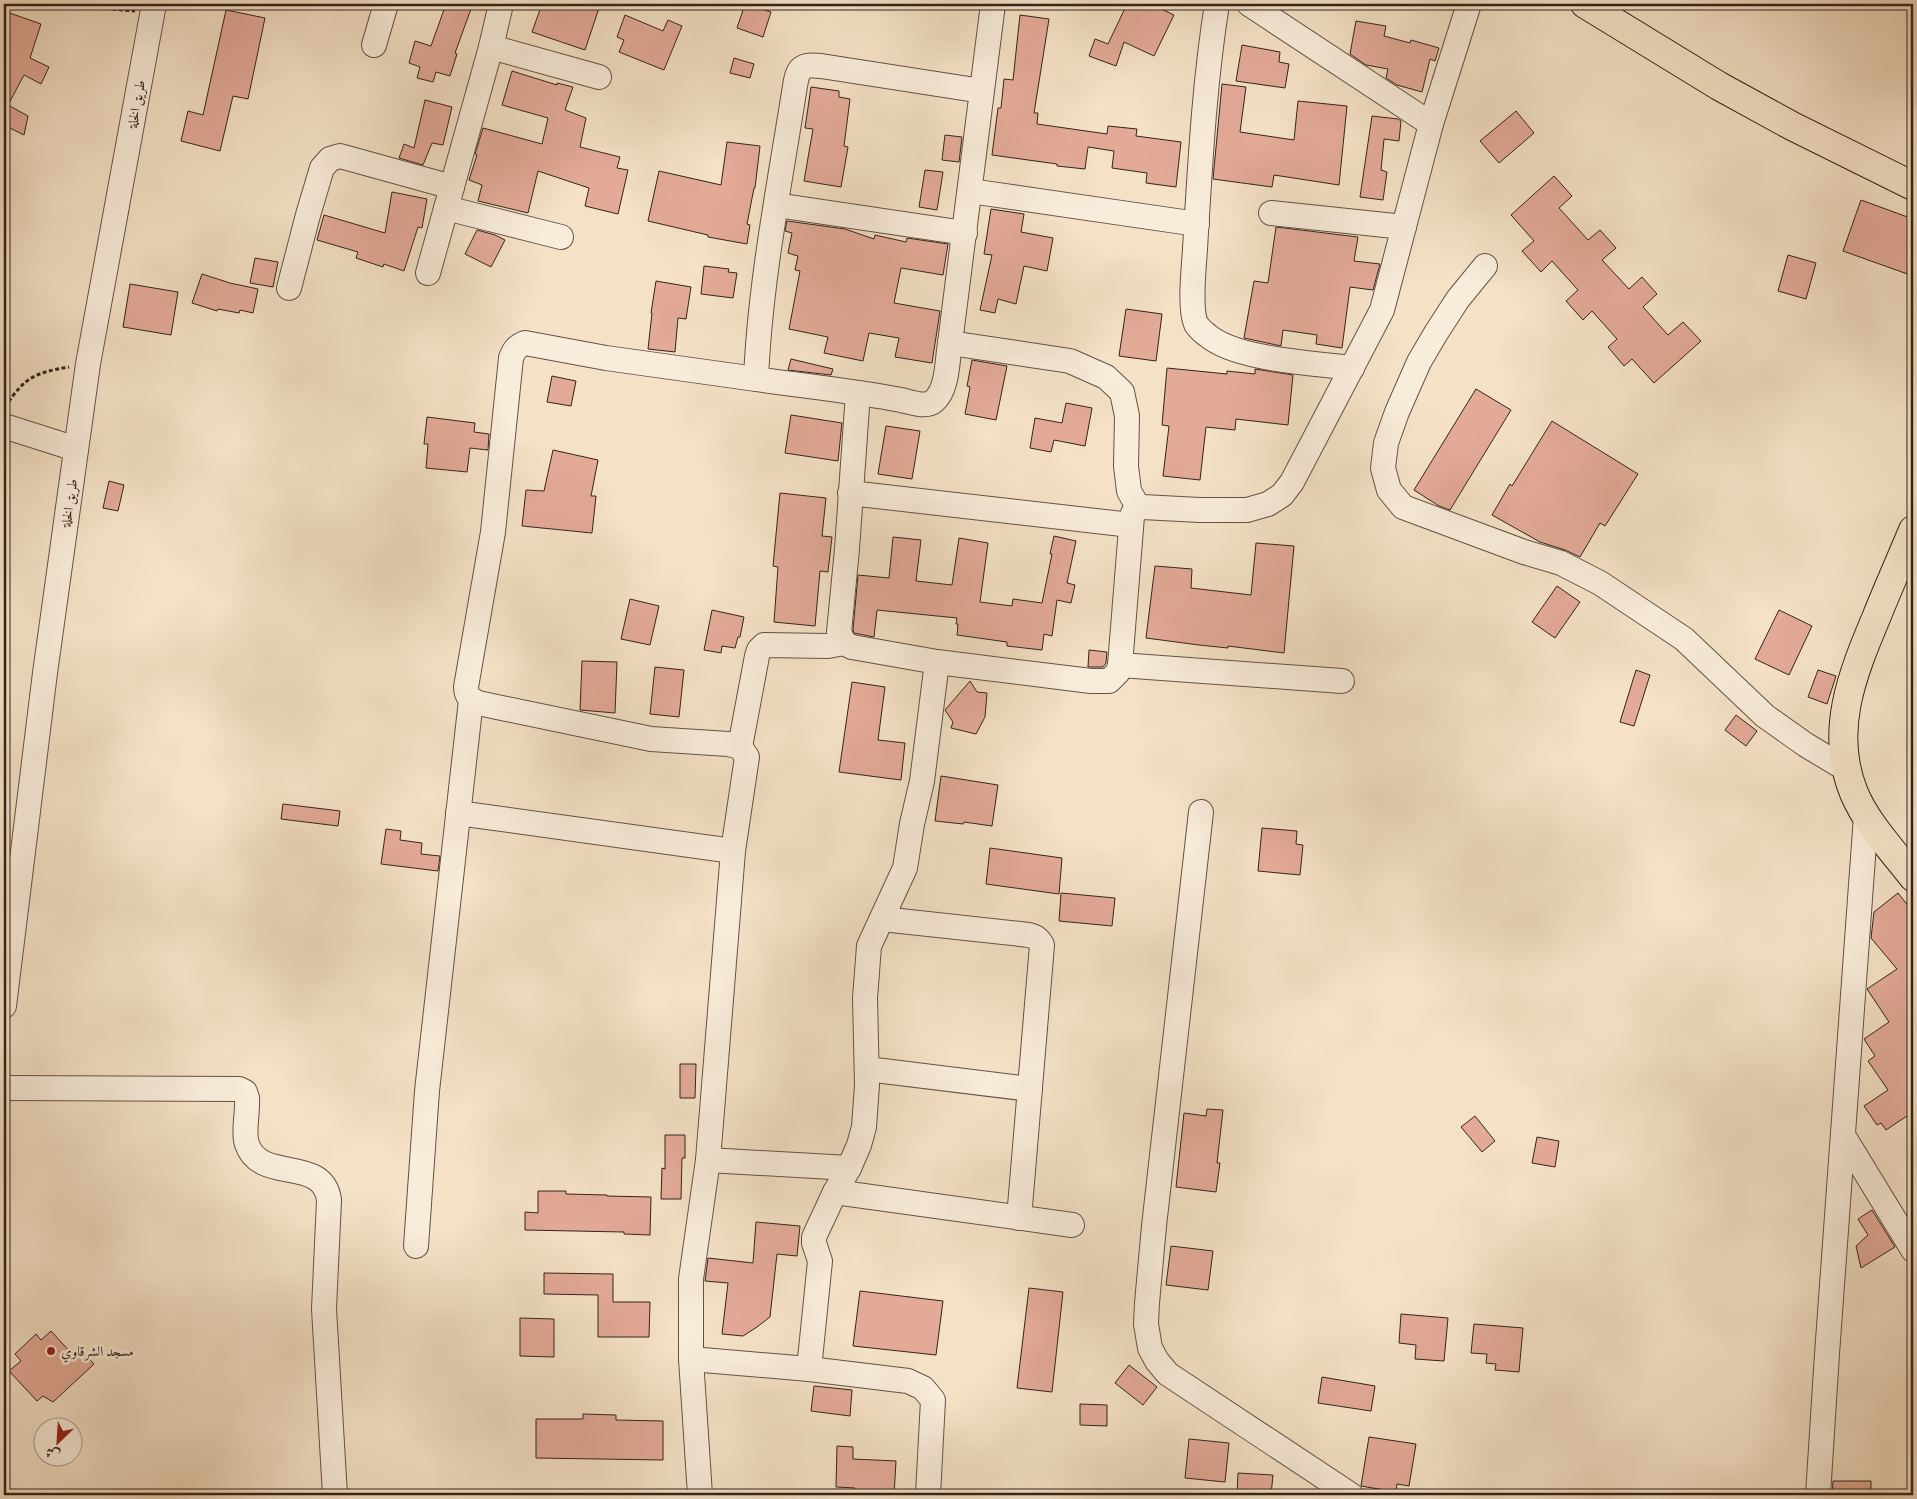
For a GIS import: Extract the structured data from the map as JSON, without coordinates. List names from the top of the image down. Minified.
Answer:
{"streets":{"street":["طريق الخلة"]},"places":["مسجد الشرقاوي"],"north":"bottom left"}
